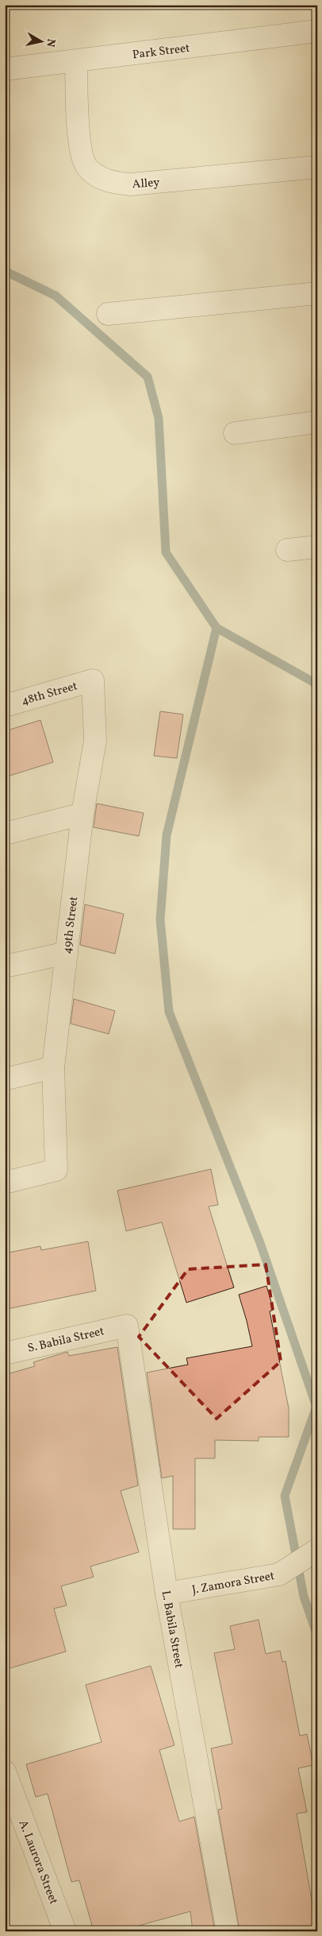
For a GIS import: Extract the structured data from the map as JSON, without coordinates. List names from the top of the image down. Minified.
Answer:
{"streets":{"street":["Park Street","Alley","48th Street","49th Street","S. Babila Street","J. Zamora Street","L. Babila Street","A. Laurora Street"]},"crossings":[["Park Street","Alley"],["48th Street","49th Street"],["S. Babila Street","L. Babila Street"],["J. Zamora Street","L. Babila Street"]],"north":"right"}
